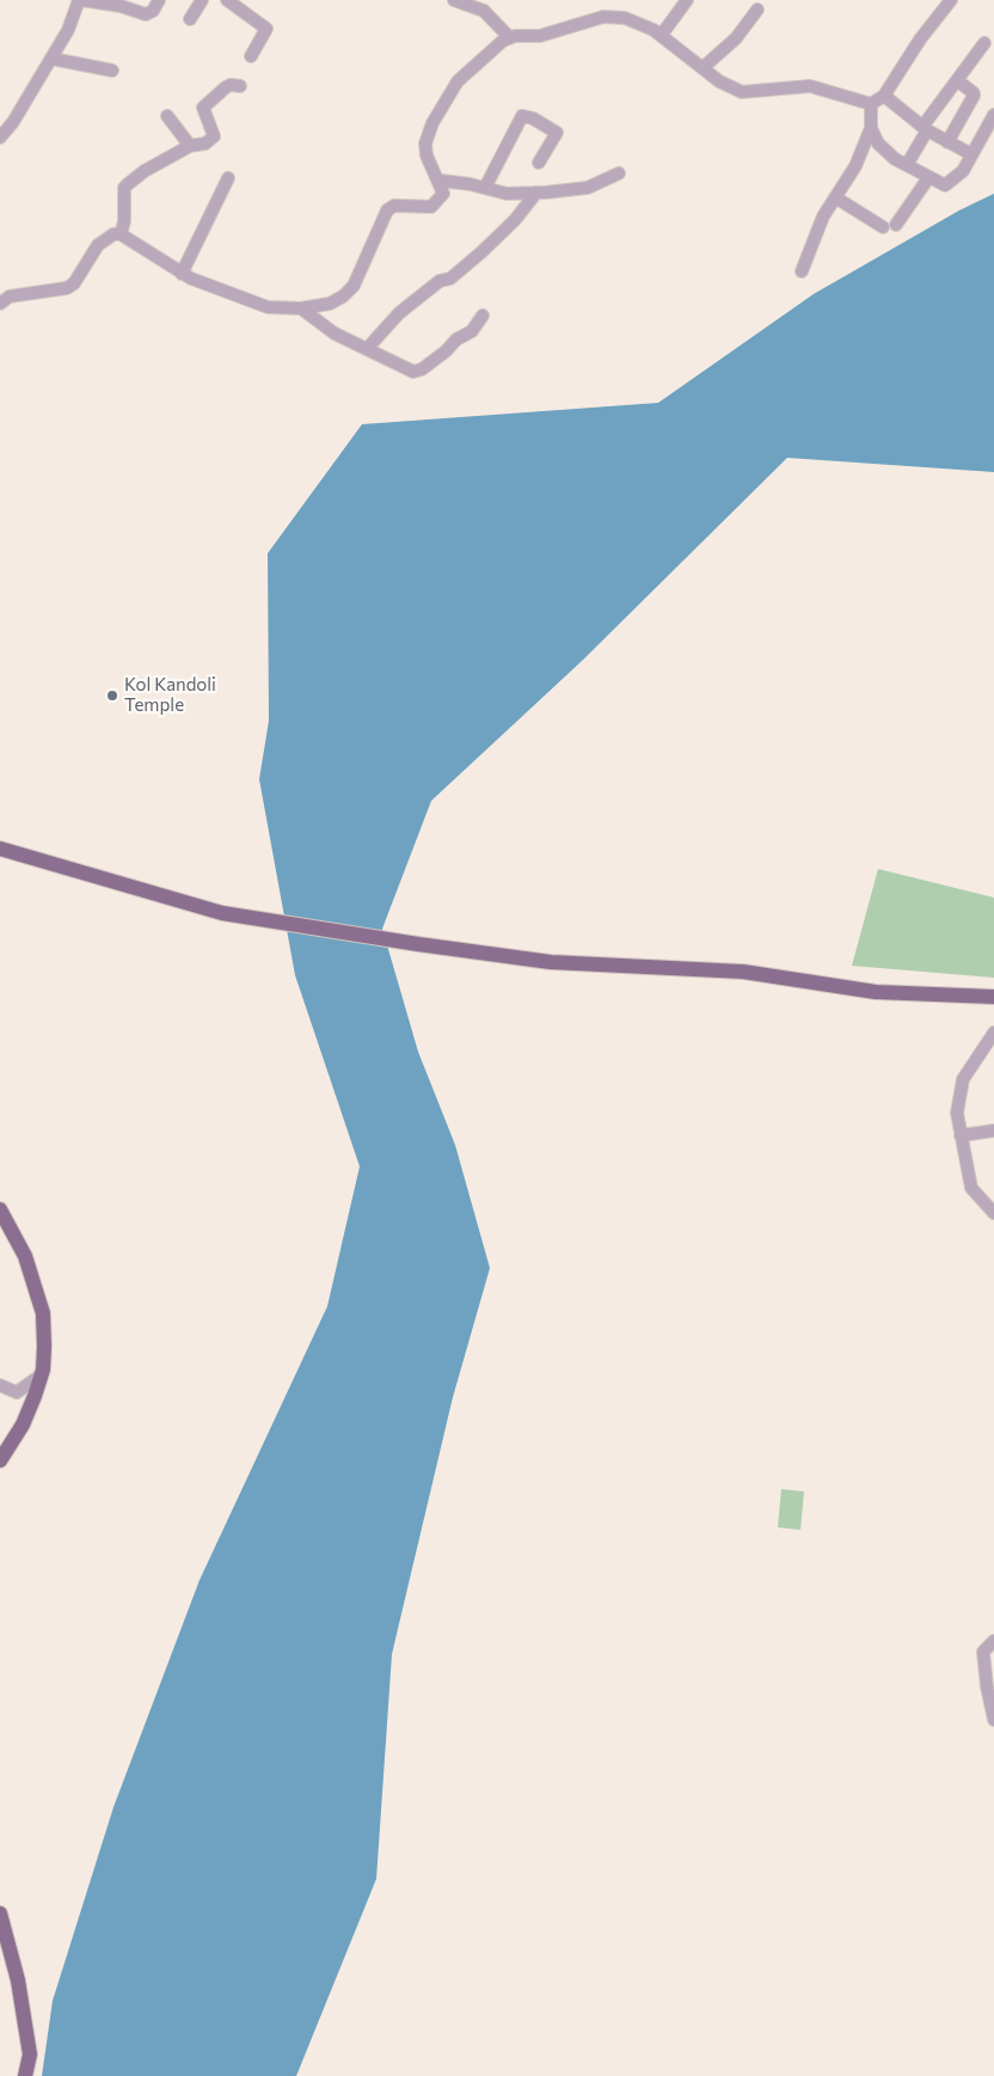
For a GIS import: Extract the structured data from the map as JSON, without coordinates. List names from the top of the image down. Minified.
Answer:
{"places":["Kol Kandoli Temple"]}
